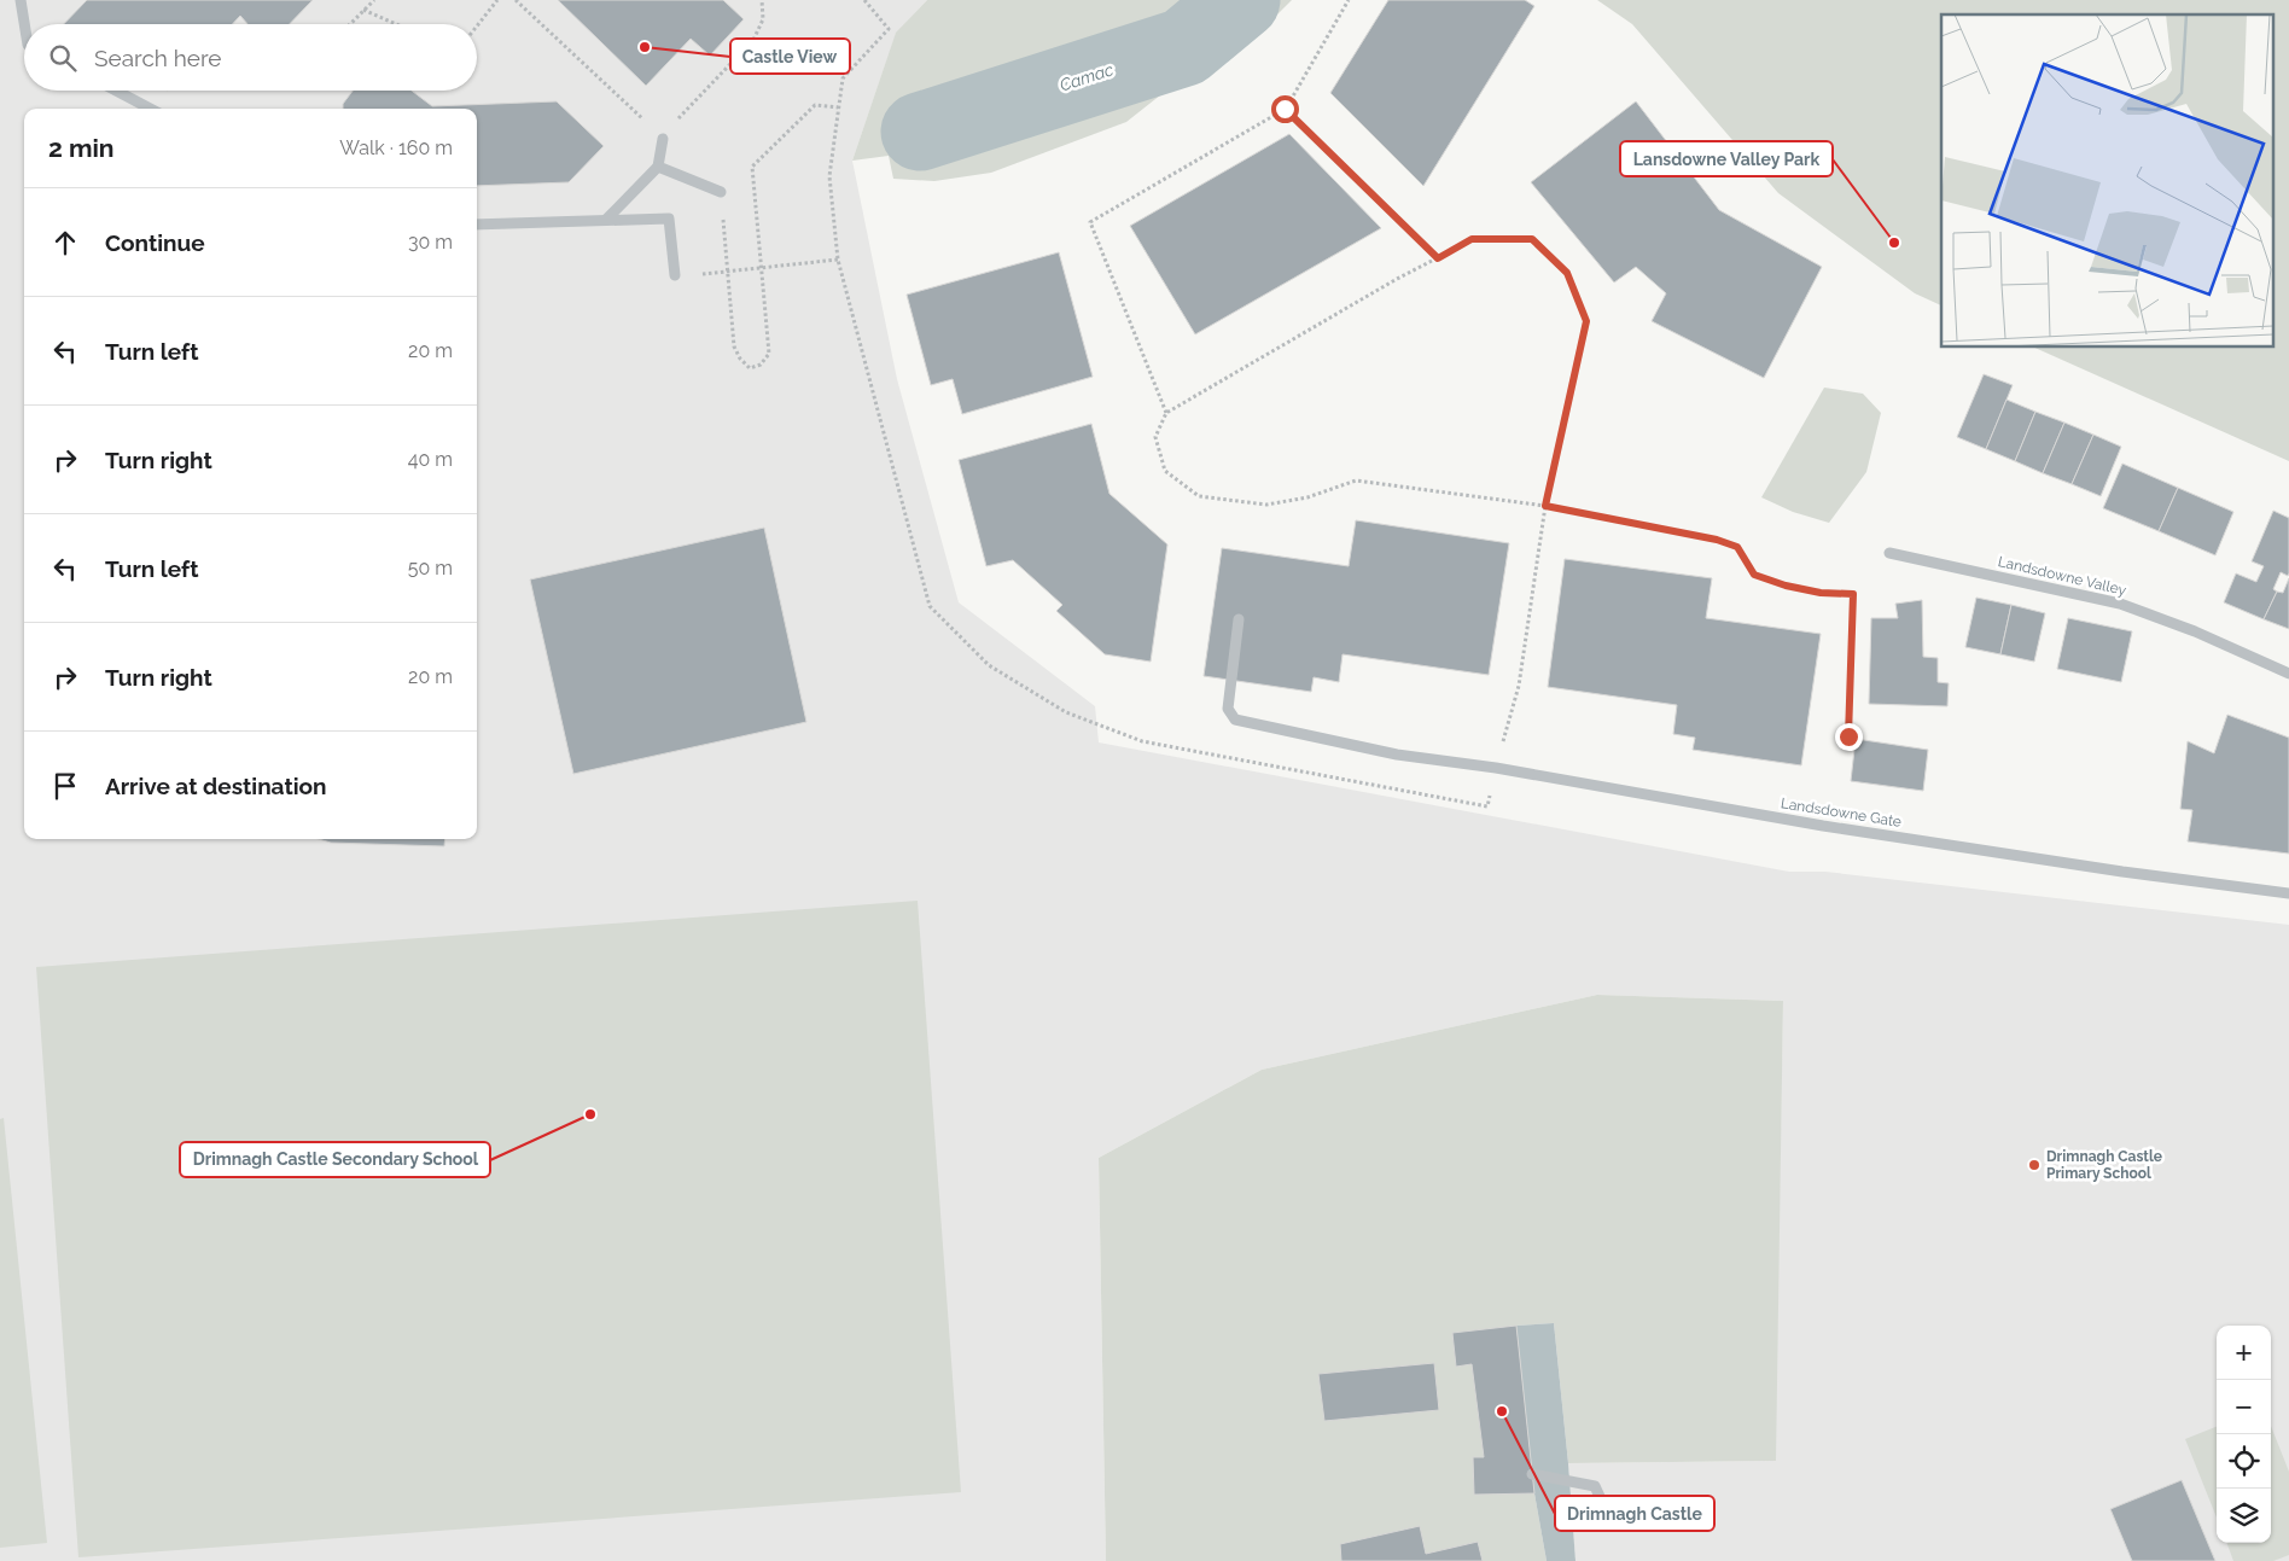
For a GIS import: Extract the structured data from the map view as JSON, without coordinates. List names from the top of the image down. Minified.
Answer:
{"streets":{"street":["Landsdowne Valley","Landsdowne Gate"]},"water":["Camac"],"places":["Castle View","Lansdowne Valley Park","Drimnagh Castle Secondary School","Drimnagh Castle Primary School","Drimnagh Castle"],"page":{"search":"Search here","heading":["2 min","Walk · 160 m"],"list":[["Continue","30 m"],["Turn left","20 m"],["Turn right","40 m"],["Turn left","50 m"],["Turn right","20 m"],"Arrive at destination"],"map_buttons":["+","−"]}}
